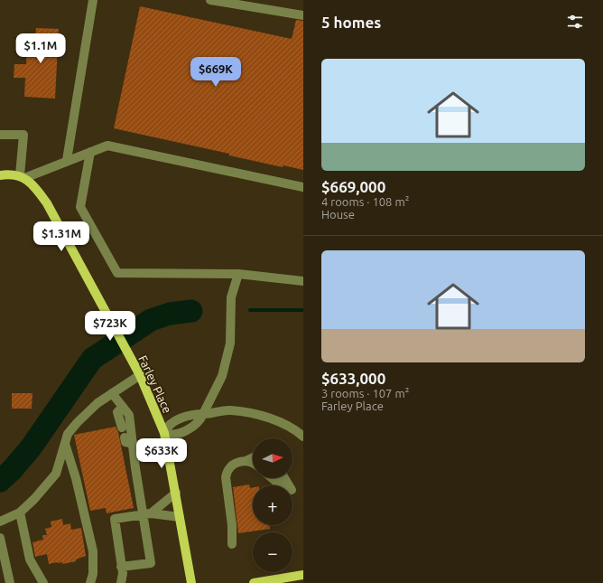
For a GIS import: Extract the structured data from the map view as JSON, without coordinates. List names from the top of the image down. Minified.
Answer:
{"streets":{"main road":["Farley Place"]},"north":"right","page":{"heading":"5 homes","price":["$1.1M","$669K","$1.31M","$723K","$633K"],"list":[{"name":"$669,000","note":"4 rooms · 108 m² · House"},{"name":"$633,000","note":"3 rooms · 107 m² · Farley Place"}],"map_buttons":["+","−"]}}
